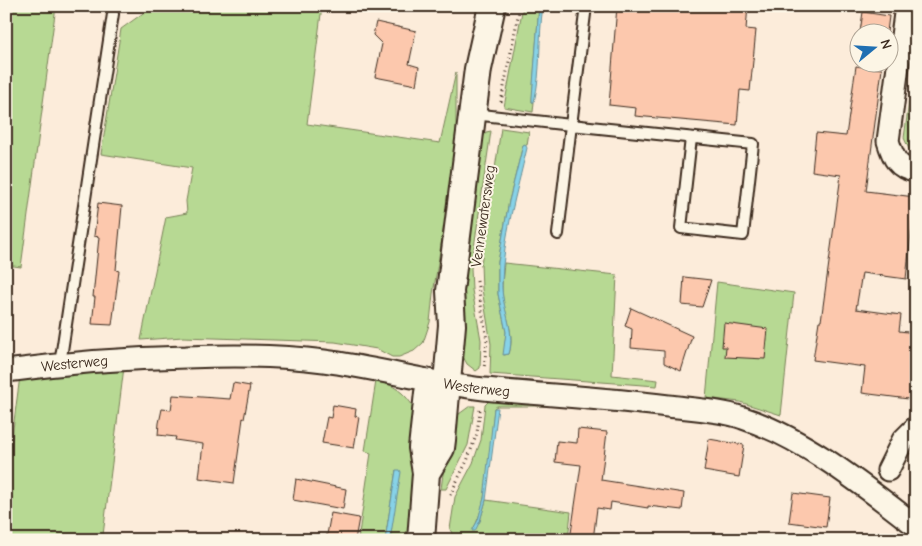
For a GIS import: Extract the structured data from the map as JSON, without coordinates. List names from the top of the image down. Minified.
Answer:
{"streets":{"street":["Vennewatersweg","Westerweg"]},"crossings":[["Vennewatersweg","Westerweg"]],"north":"right"}
